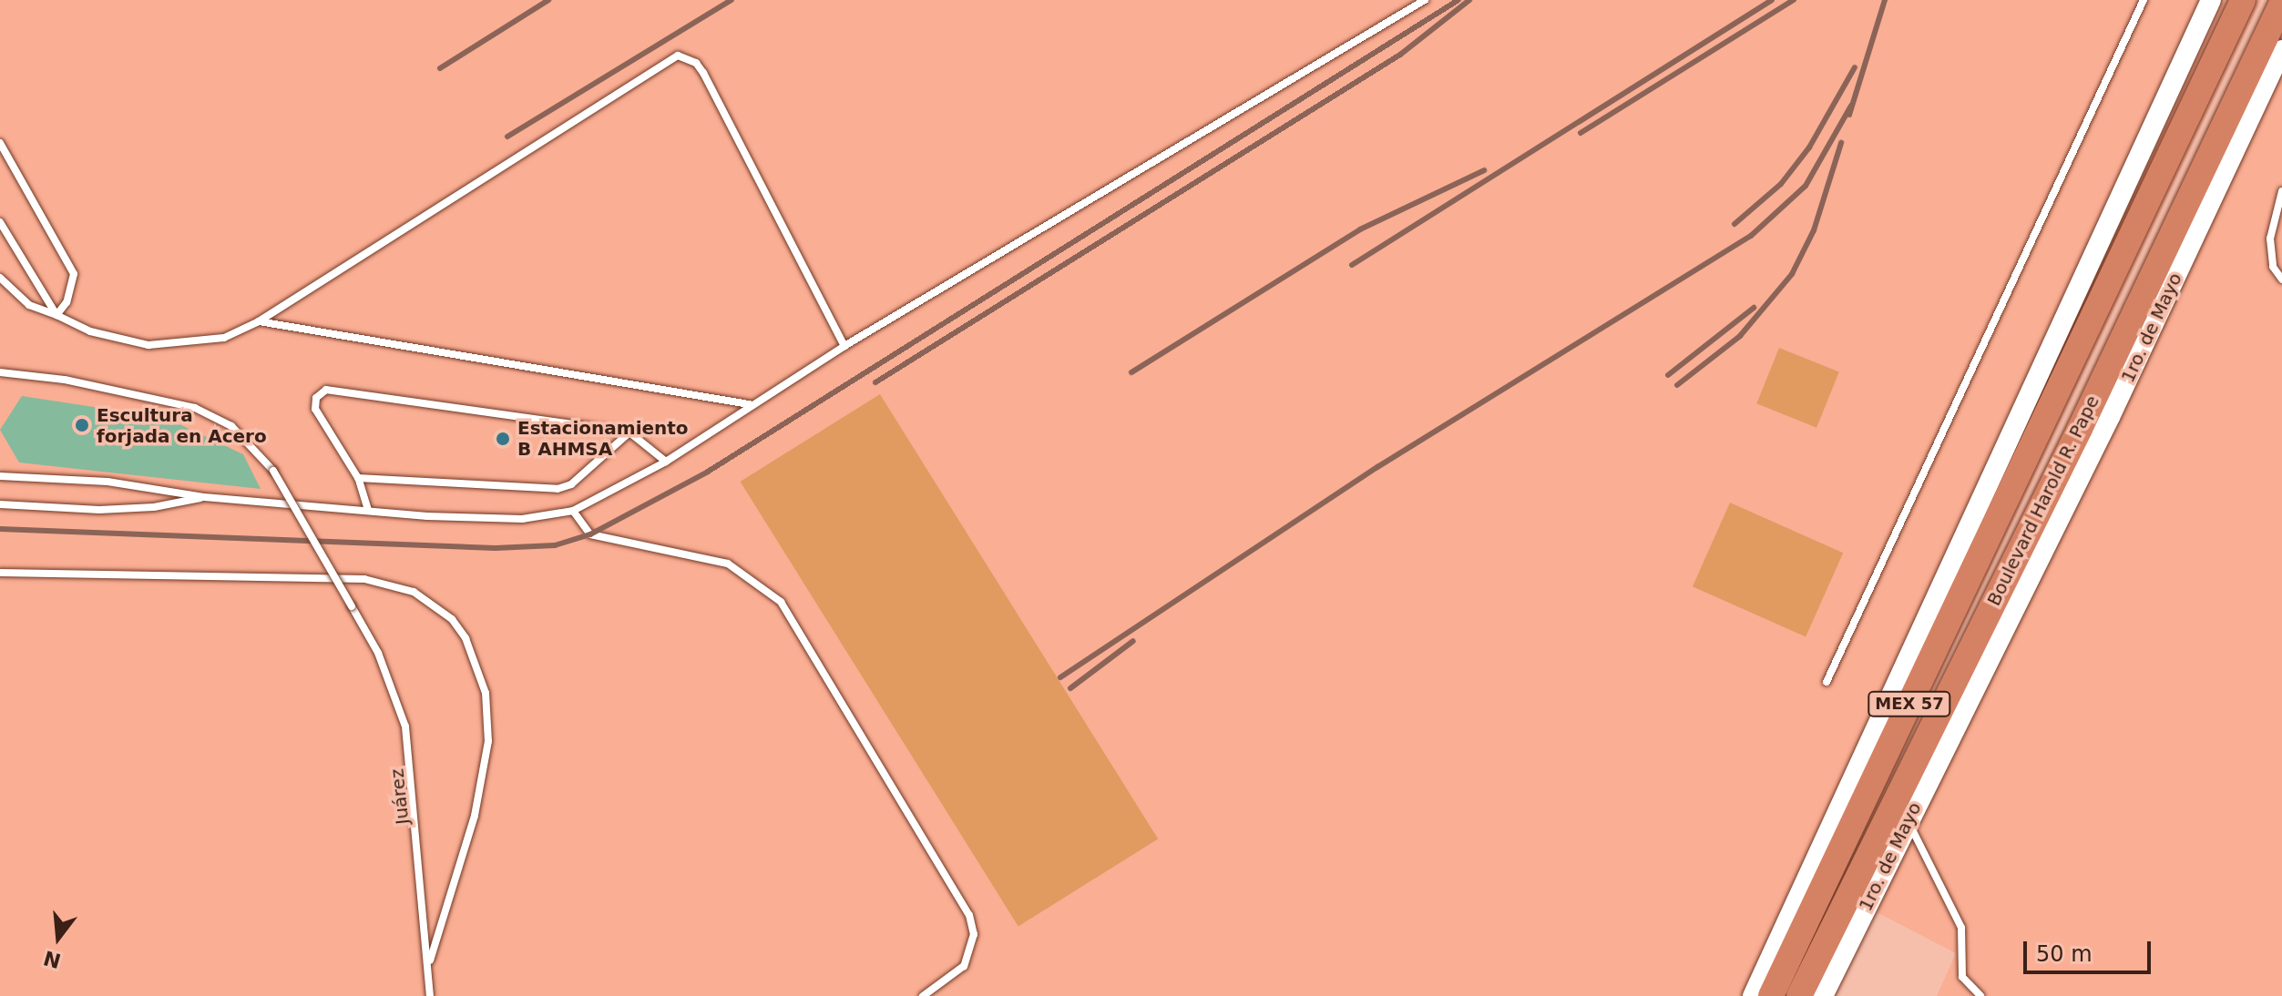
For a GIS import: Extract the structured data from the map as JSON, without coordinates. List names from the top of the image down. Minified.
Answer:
{"streets":{"highway":["Boulevard Harold R. Pape","MEX 57"],"main road":["1ro. de Mayo"],"lane":["Juárez"]},"places":["Escultura forjada en Acero","Estacionamiento B AHMSA"],"scale_bar":"50 m","north":"bottom"}
